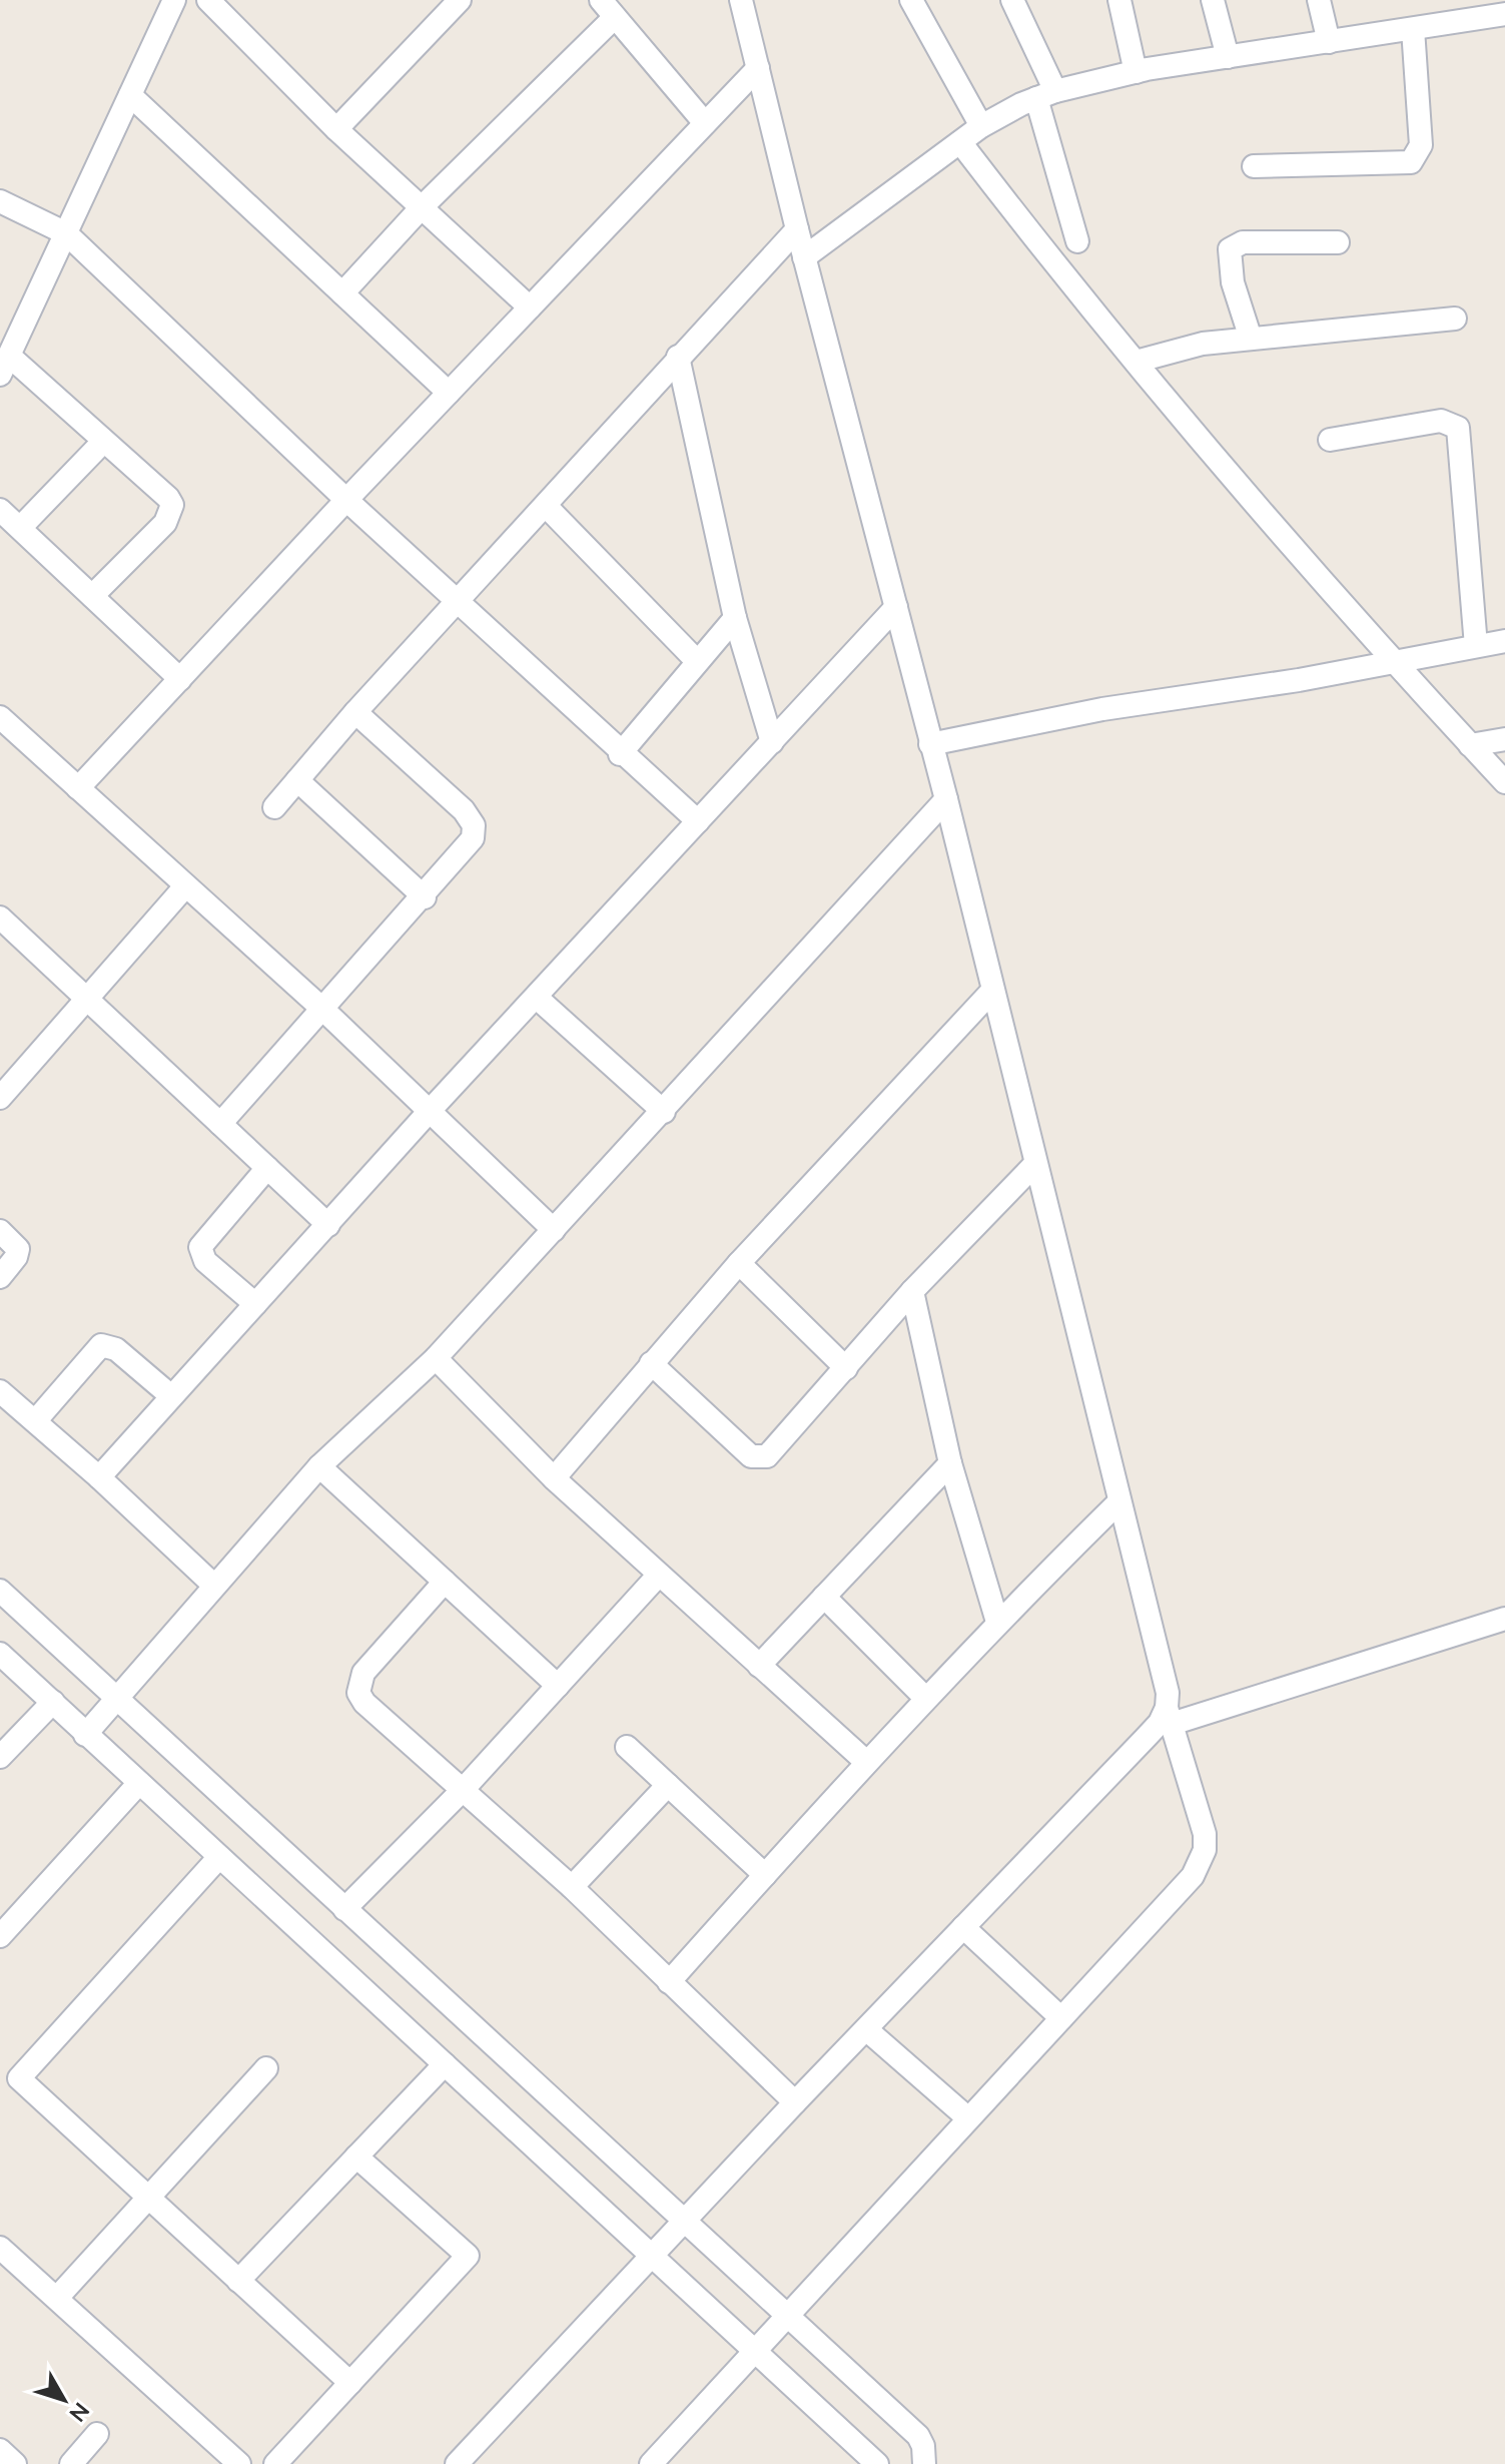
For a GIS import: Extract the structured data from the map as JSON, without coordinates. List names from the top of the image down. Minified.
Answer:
{"north":"bottom right"}
